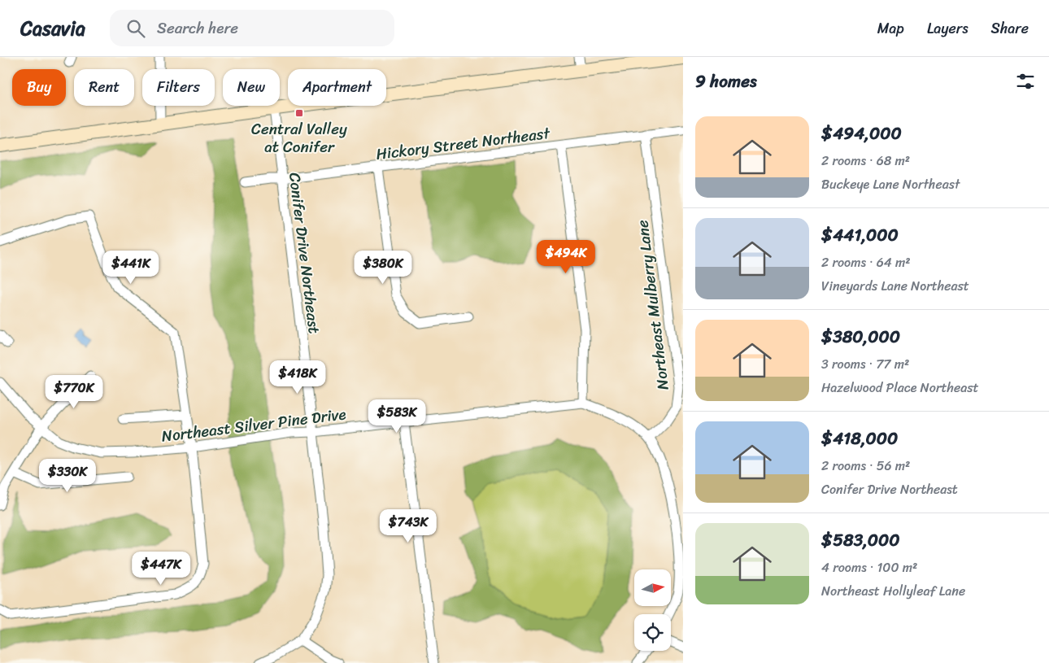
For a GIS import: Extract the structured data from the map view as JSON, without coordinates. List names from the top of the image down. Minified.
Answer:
{"streets":{"street":["Hickory Street Northeast","Conifer Drive Northeast","Northeast Mulberry Lane","Northeast Silver Pine Drive"]},"crossings":[["Hickory Street Northeast","Conifer Drive Northeast"],["Hickory Street Northeast","Northeast Mulberry Lane"],["Conifer Drive Northeast","Northeast Silver Pine Drive"],["Northeast Mulberry Lane","Northeast Silver Pine Drive"]],"places":{"transit":["Central Valley at Conifer"]},"north":"right","page":{"header":"Casavia","search":"Search here","nav":["Map","Layers","Share"],"heading":"9 homes","chip":["Buy","Rent","Filters","New","Apartment"],"list":[{"name":"$494,000","note":"2 rooms · 68 m² · Buckeye Lane Northeast"},{"name":"$441,000","note":"2 rooms · 64 m² · Vineyards Lane Northeast"},{"name":"$380,000","note":"3 rooms · 77 m² · Hazelwood Place Northeast"},{"name":"$418,000","note":"2 rooms · 56 m² · Conifer Drive Northeast"},{"name":"$583,000","note":"4 rooms · 100 m² · Northeast Hollyleaf Lane"}],"price":["$494K","$441K","$380K","$418K","$770K","$583K","$330K","$743K","$447K"]}}
